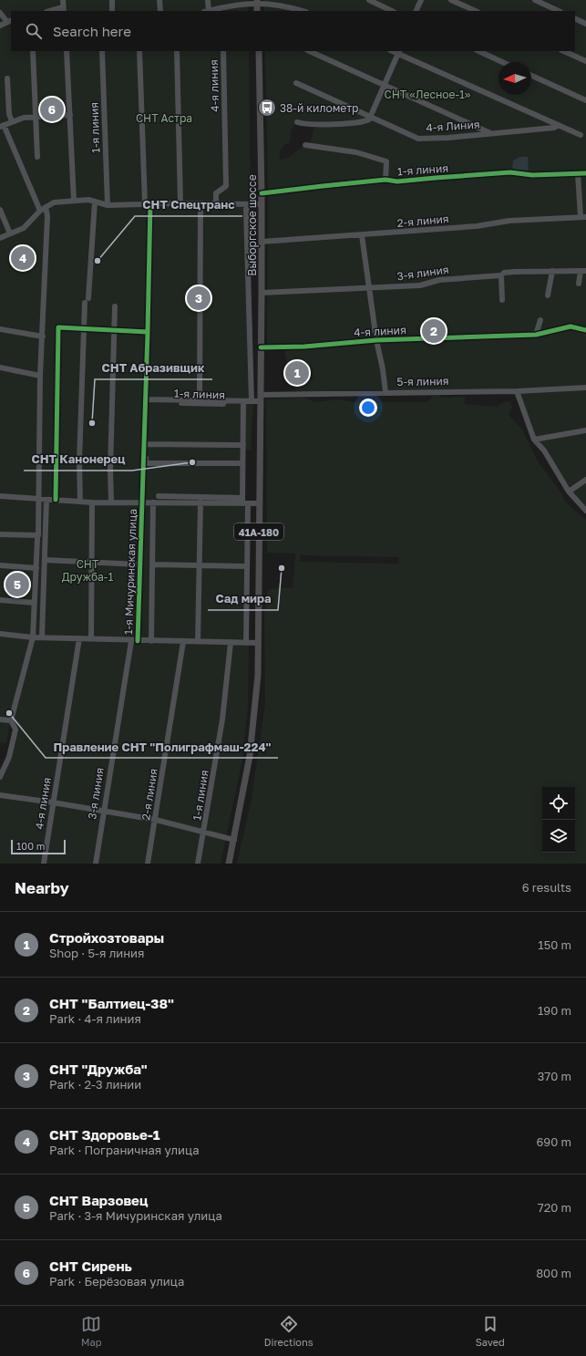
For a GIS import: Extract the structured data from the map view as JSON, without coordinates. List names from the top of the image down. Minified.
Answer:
{"streets":{"main road":["Выборгское шоссе","41А-180"],"street":["4-я линия","4-я Линия","1-я линия","2-я линия","3-я линия","5-я линия","1-я Мичуринская улица"]},"crossings":[["4-я линия","Выборгское шоссе"],["1-я линия","Выборгское шоссе"],["1-я линия","5-я линия"],["2-я линия","Выборгское шоссе"],["Выборгское шоссе","3-я линия"],["Выборгское шоссе","5-я линия"],["Выборгское шоссе","41А-180"],["5-я линия","41А-180"]],"parks":["СНТ «Лесное-1»","СНТ Астра","СНТ Дружба-1"],"places":{"bus stop":["38-й километр"],"other":["СНТ Спецтранс","СНТ Абразивщик","СНТ Канонерец","Сад мира","Правление СНТ \"Полиграфмаш-224\""]},"scale_bar":"100 m","north":"left","page":{"search":"Search here","pins":["6","4","3","2","1","5"],"scale":"100 m","heading":["Nearby","6 results"],"list":[{"mark":"1","name":"Стройхозтовары","note":"Shop · 5-я линия","value":"150 m"},{"mark":"2","name":"СНТ \"Балтиец-38\"","note":"Park · 4-я линия","value":"190 m"},{"mark":"3","name":"СНТ \"Дружба\"","note":"Park · 2-3 линии","value":"370 m"},{"mark":"4","name":"СНТ Здоровье-1","note":"Park · Пограничная улица","value":"690 m"},{"mark":"5","name":"СНТ Варзовец","note":"Park · 3-я Мичуринская улица","value":"720 m"},{"mark":"6","name":"СНТ Сирень","note":"Park · Берёзовая улица","value":"800 m"}],"nav":["Map","Directions","Saved"]}}
